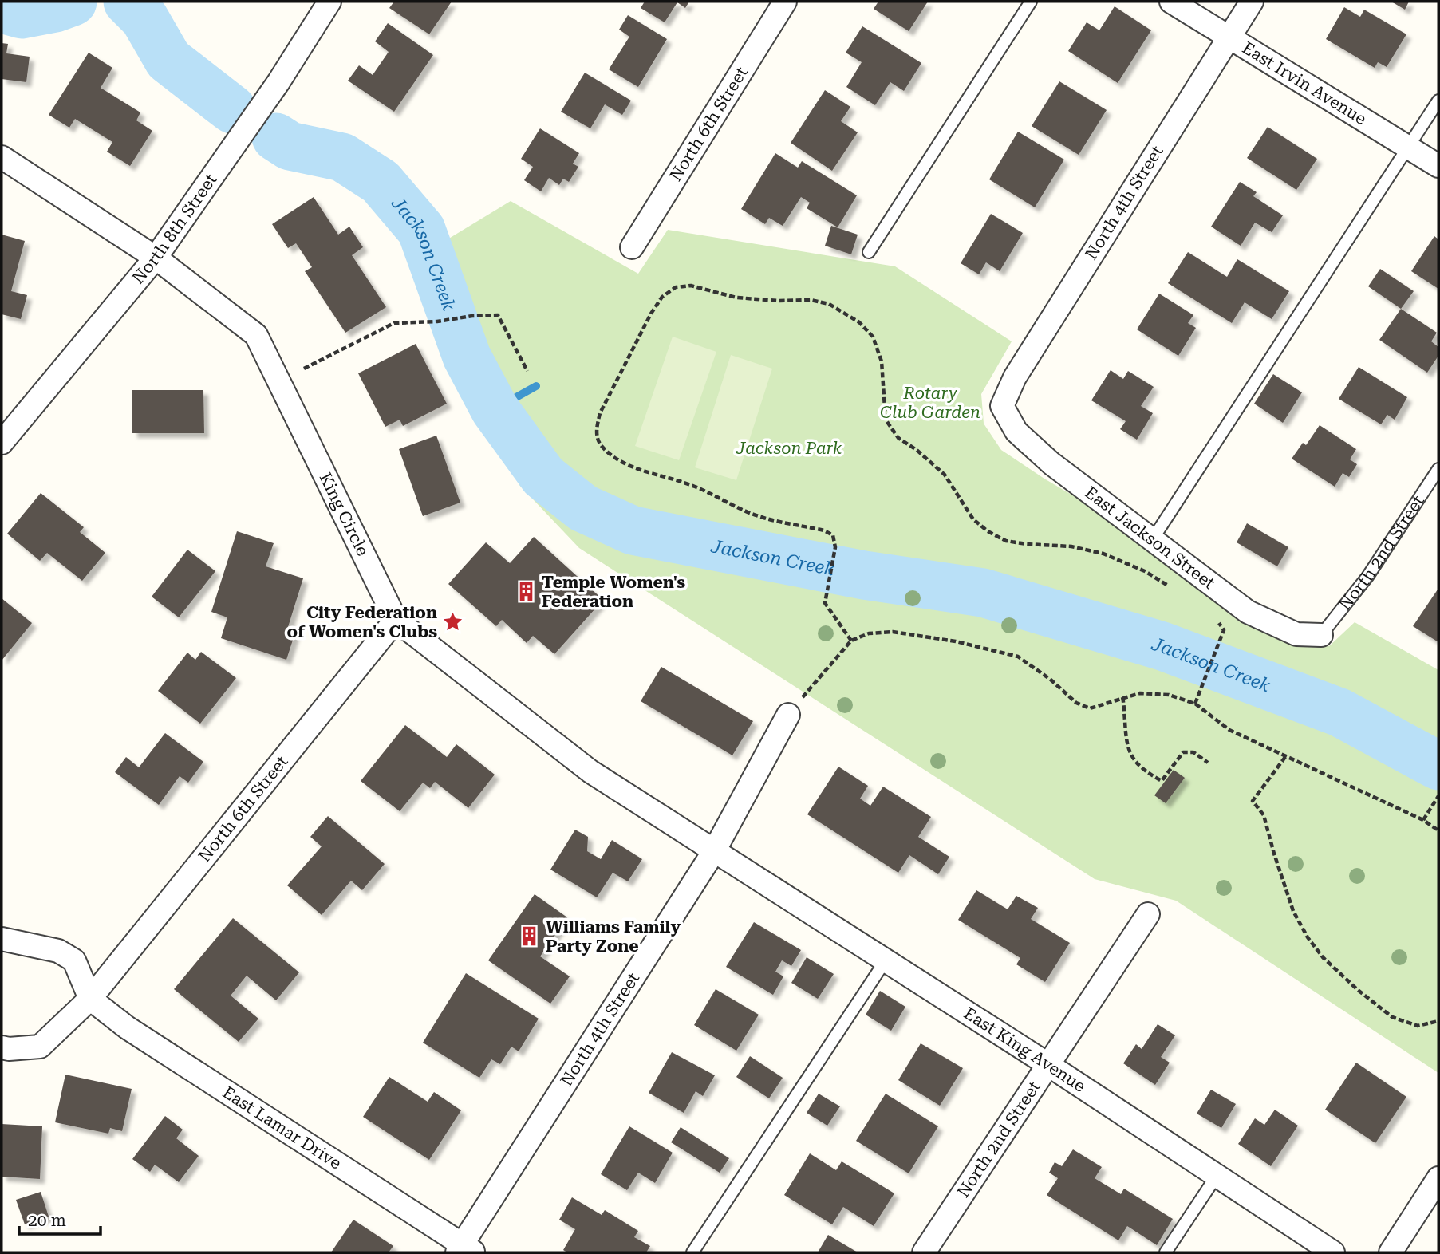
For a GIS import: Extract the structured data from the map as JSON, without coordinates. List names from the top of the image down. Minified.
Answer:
{"streets":{"street":["East Irvin Avenue","North 6th Street","North 4th Street","North 8th Street","King Circle","East Jackson Street","North 2nd Street","East King Avenue","East Lamar Drive"]},"crossings":[["East Irvin Avenue","North 4th Street"],["North 6th Street","King Circle"],["North 6th Street","East Lamar Drive"],["North 4th Street","King Circle"],["North 4th Street","East Jackson Street"],["North 4th Street","East King Avenue"],["North 4th Street","East Lamar Drive"],["North 8th Street","King Circle"],["King Circle","East King Avenue"],["East Jackson Street","North 2nd Street"],["North 2nd Street","East King Avenue"]],"water":["Jackson Creek"],"parks":["Rotary Club Garden","Jackson Park"],"places":{"building":["Temple Women's Federation","Williams Family Party Zone"],"place":["City Federation of Women's Clubs"]},"scale_bar":"20 m"}
